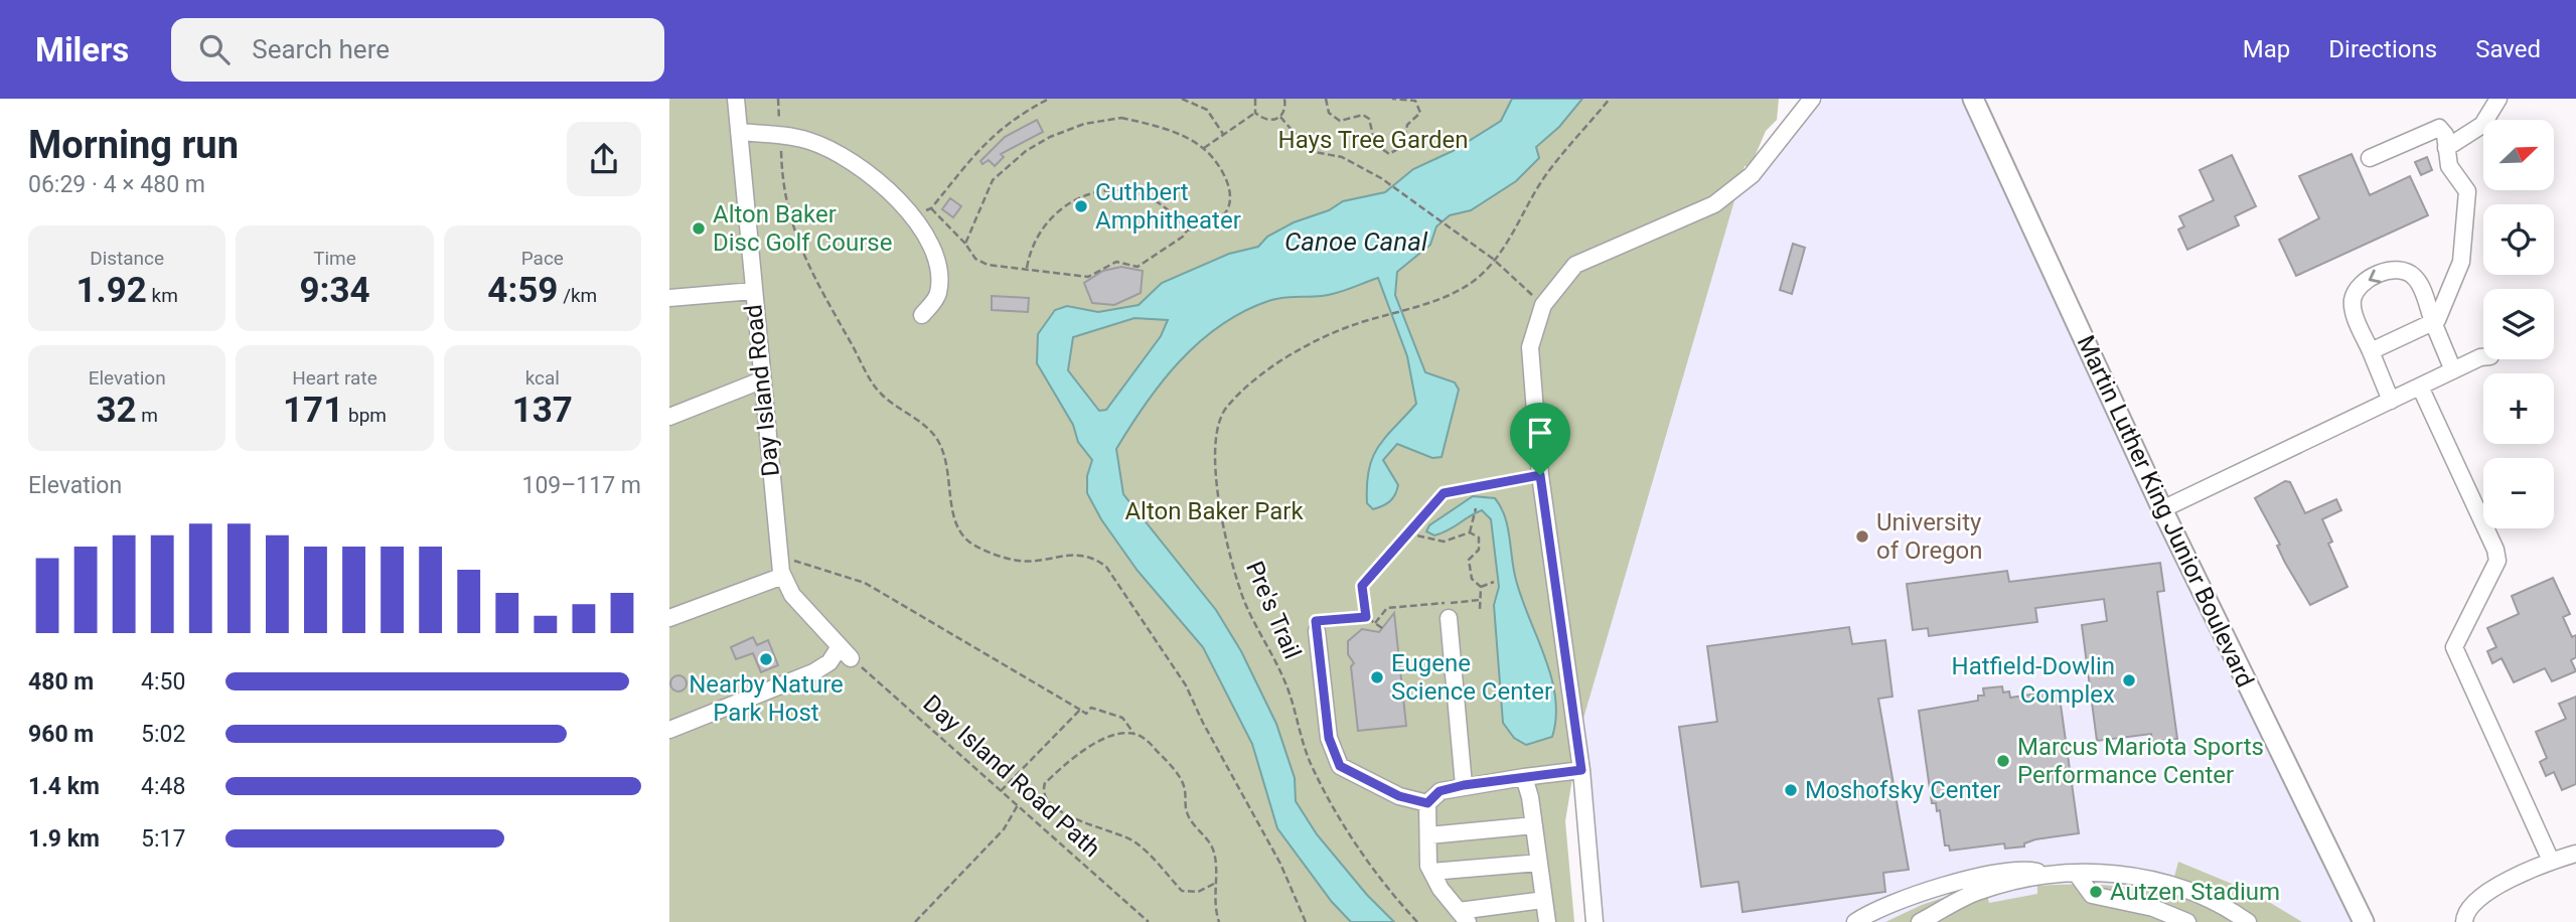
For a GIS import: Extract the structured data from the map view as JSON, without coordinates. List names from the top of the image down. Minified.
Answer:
{"streets":{"main road":["Martin Luther King Junior Boulevard"],"street":["Day Island Road"],"path":["Pre's Trail","Day Island Road Path"]},"crossings":[["Day Island Road","Day Island Road Path"]],"water":["Canoe Canal"],"parks":["Hays Tree Garden","Alton Baker Park"],"places":["Cuthbert Amphitheater","Alton Baker Disc Golf Course","University of Oregon","Nearby Nature Park Host","Eugene Science Center","Hatfield-Dowlin Complex","Marcus Mariota Sports Performance Center","Moshofsky Center","Autzen Stadium"],"north":"top right","page":{"header":"Milers","search":"Search here","nav":["Map","Directions","Saved"],"heading":["Morning run","06:29 · 4 × 480 m"],"map_buttons":["+","−"],"stats":[["Distance","1.92 km"],["Time","9:34"],["Pace","4:59 /km"],["Elevation","32 m"],["Heart rate","171 bpm"],["kcal","137"]],"chart":["Elevation","109–117 m"],"list":[{"name":"480 m","note":"4:50"},{"name":"960 m","note":"5:02"},{"name":"1.4 km","note":"4:48"},{"name":"1.9 km","note":"5:17"}]}}
